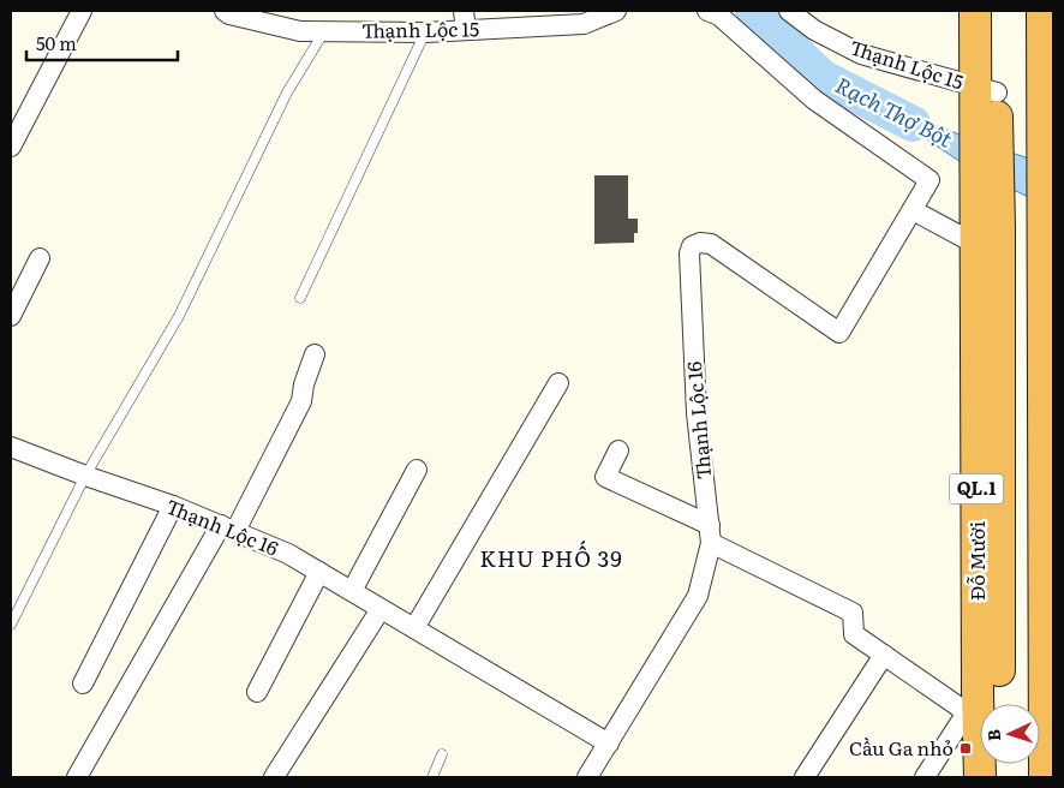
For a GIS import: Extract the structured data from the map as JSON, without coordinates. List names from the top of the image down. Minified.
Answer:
{"streets":{"highway":["QL.1","Đỗ Mười"],"street":["Thạnh Lộc 15","Thạnh Lộc 16"]},"crossings":[["Thạnh Lộc 15","QL.1"],["Thạnh Lộc 15","Đỗ Mười"],["QL.1","Đỗ Mười"]],"districts":["KHU PHỐ 39"],"water":["Rạch Thợ Bột"],"places":{"transit":["Cầu Ga nhỏ"]},"scale_bar":"50 m","north":"left"}
